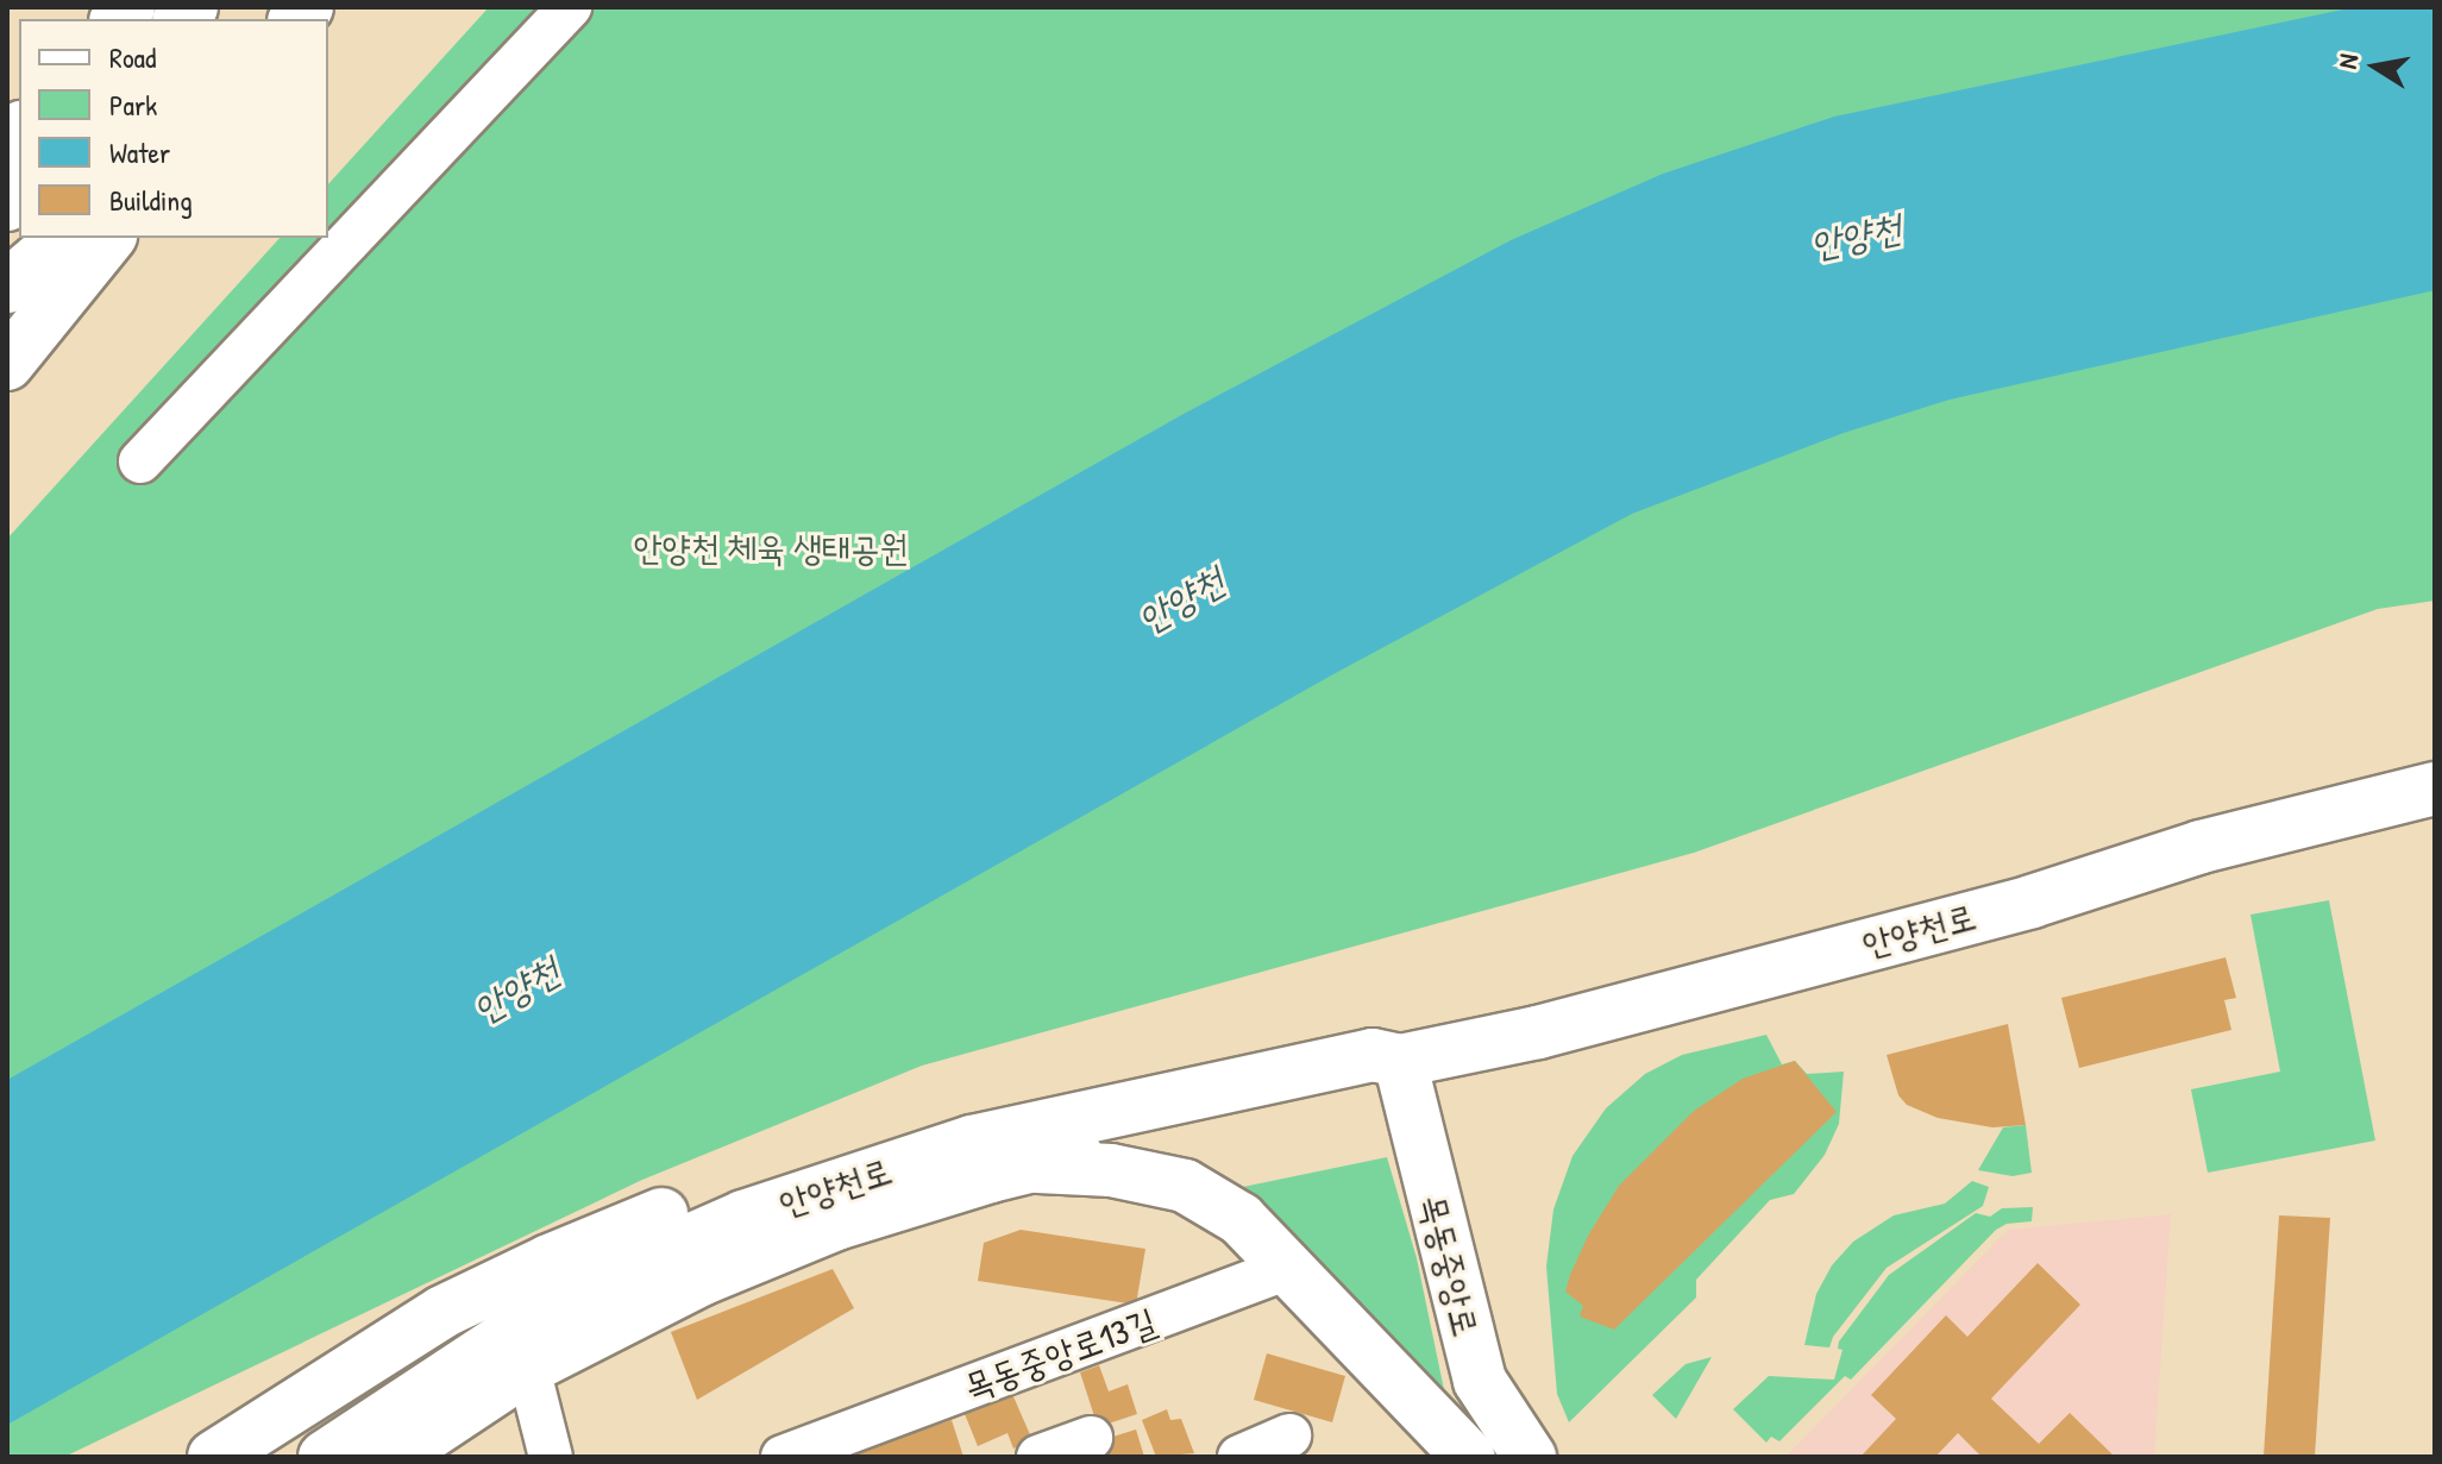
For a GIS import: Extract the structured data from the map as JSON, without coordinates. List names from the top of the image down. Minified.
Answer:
{"streets":{"main road":["안양천로","목동중앙로"],"street":["목동중앙로13길"]},"crossings":[["안양천로","목동중앙로"]],"water":["안양천"],"parks":["안양천 체육 생태공원"],"legend":["Road","Park","Water","Building"],"north":"left"}
